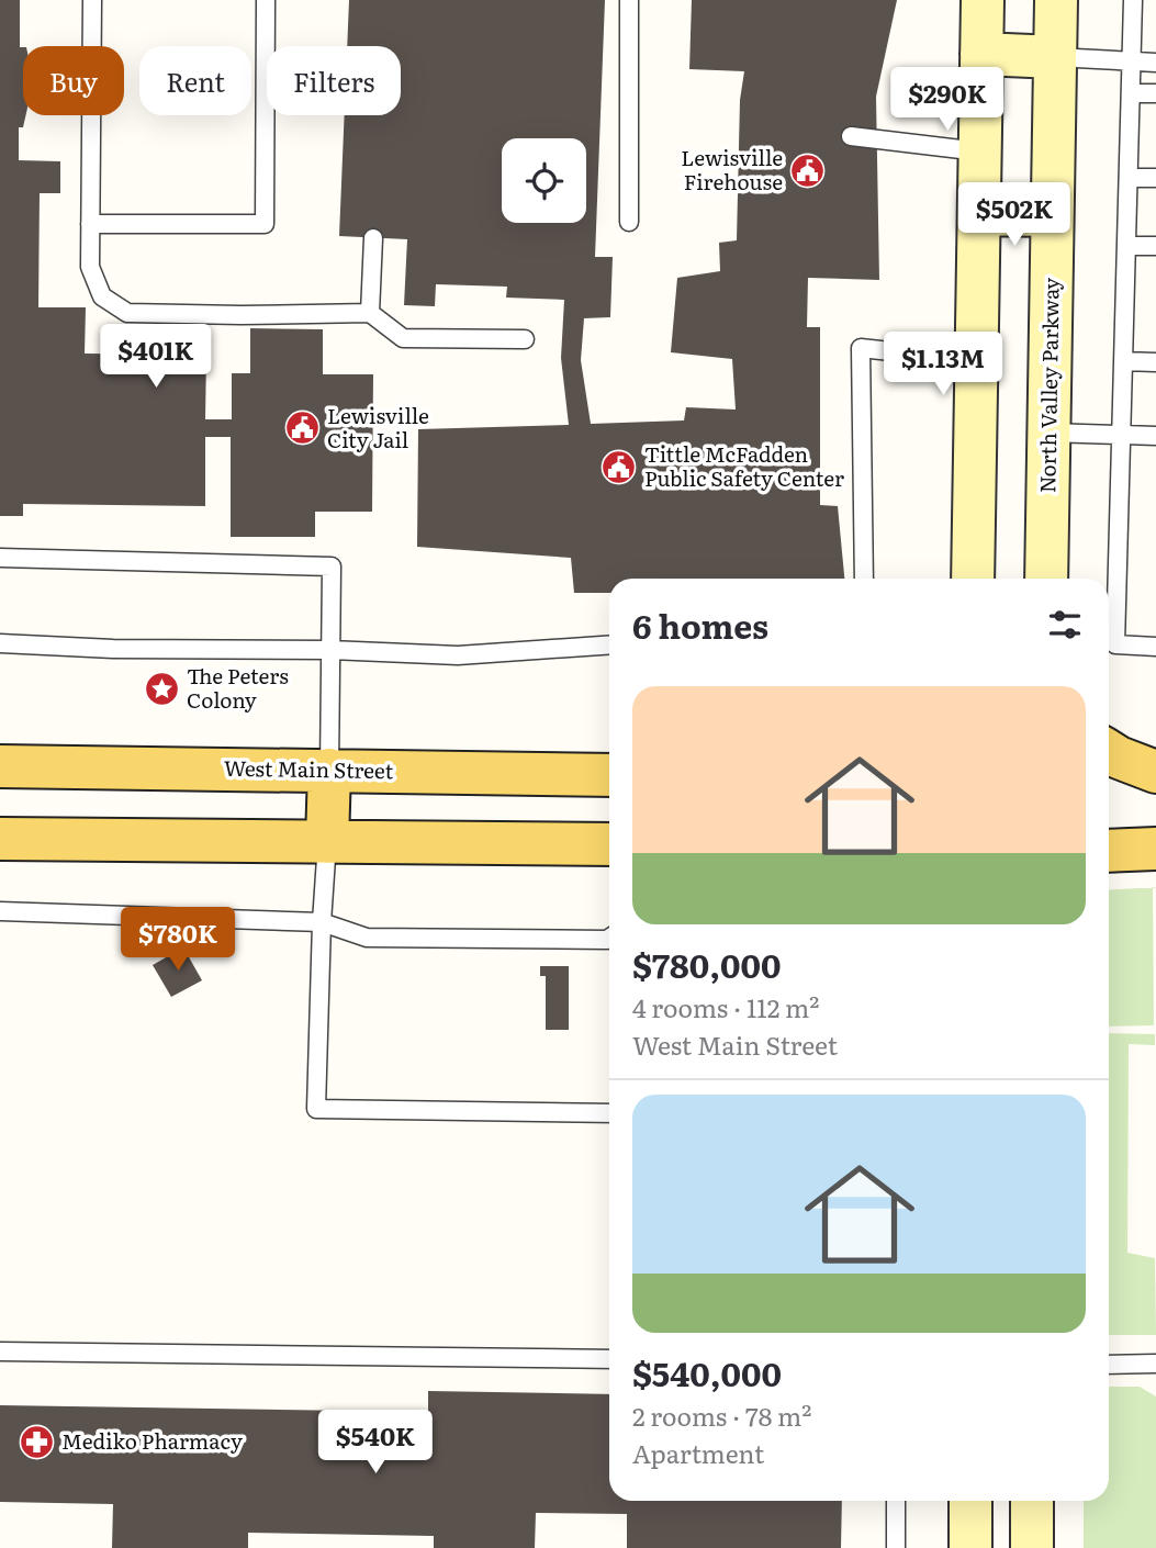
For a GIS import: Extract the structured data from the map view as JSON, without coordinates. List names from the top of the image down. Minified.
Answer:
{"streets":{"main road":["North Valley Parkway","West Main Street"]},"places":{"public building":["Lewisville Firehouse","Lewisville City Jail","Tittle McFadden Public Safety Center"],"place":["The Peters Colony"],"pharmacy":["Mediko Pharmacy"]},"page":{"chip":["Buy","Rent","Filters"],"price":["$290K","$502K","$401K","$1.13M","$780K","$540K"],"heading":"6 homes","list":[{"name":"$780,000","note":"4 rooms · 112 m² · West Main Street"},{"name":"$540,000","note":"2 rooms · 78 m² · Apartment"}]}}
